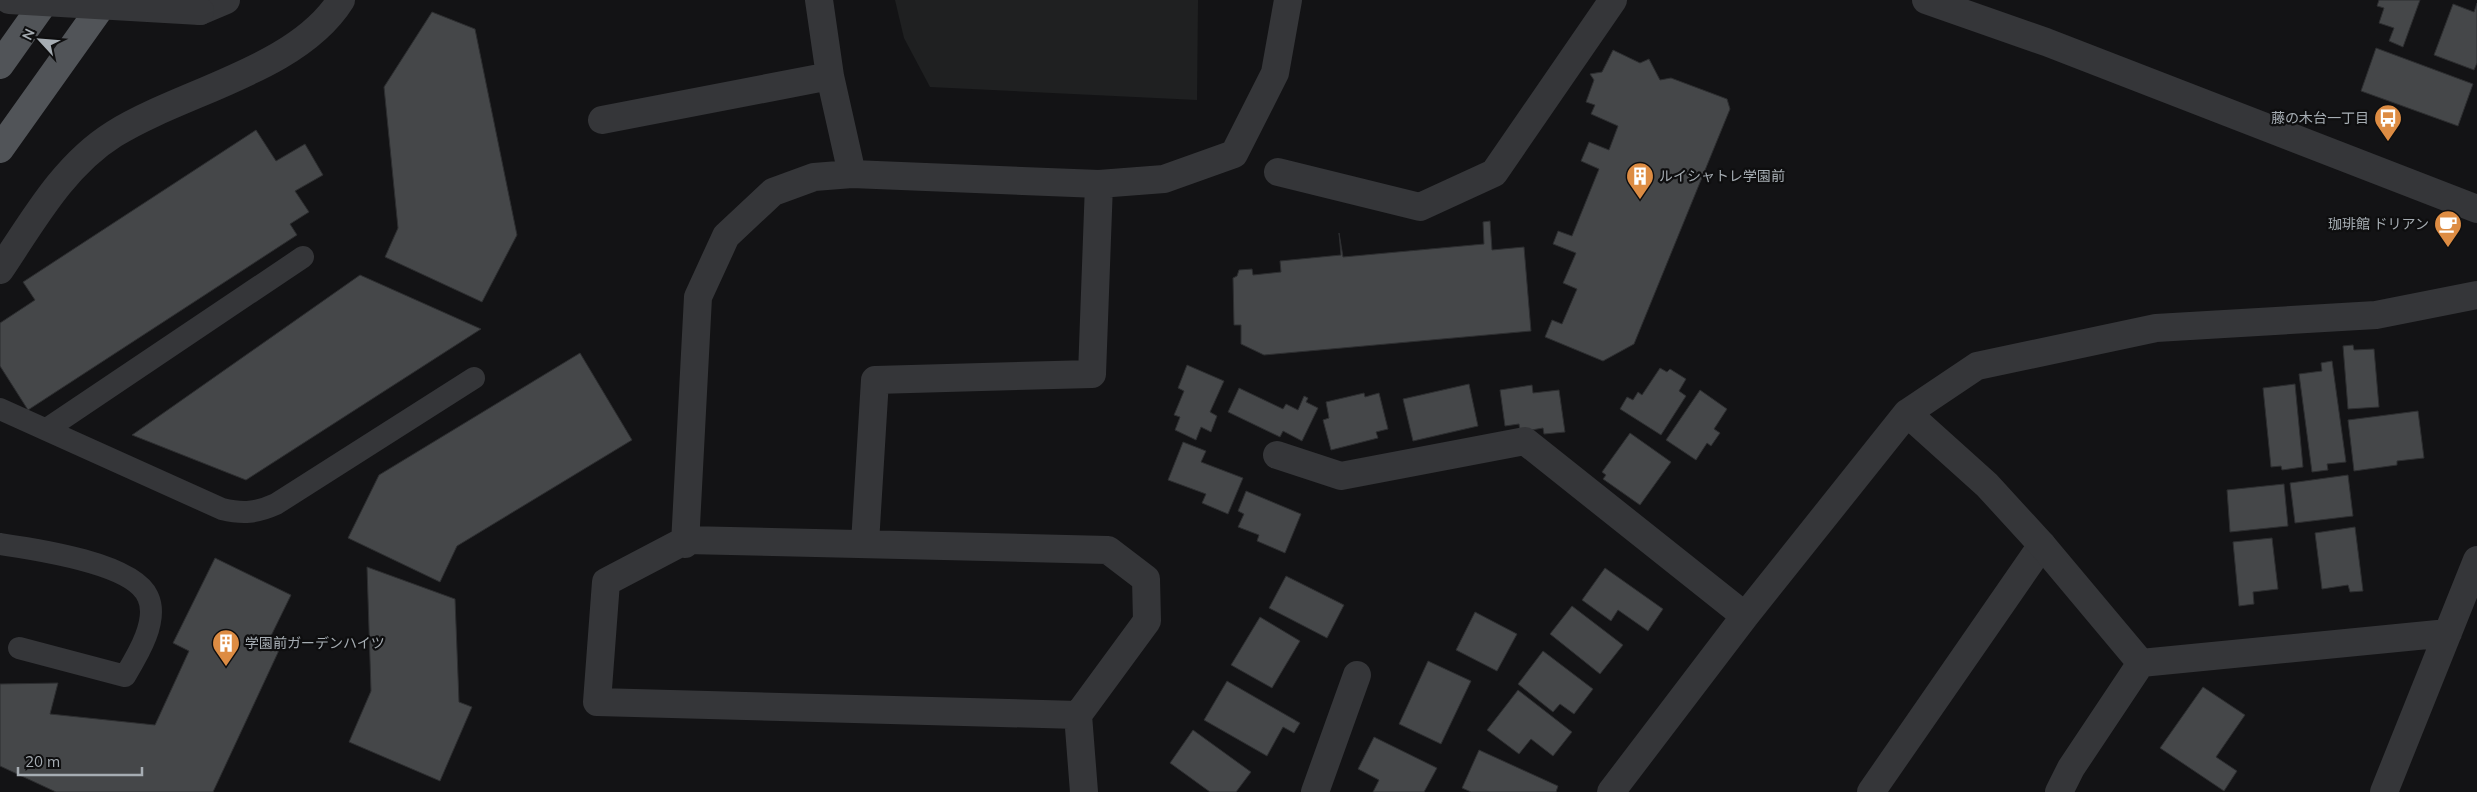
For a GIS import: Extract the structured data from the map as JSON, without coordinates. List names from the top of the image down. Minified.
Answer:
{"places":{"bus stop":["藤の木台一丁目"],"building":["ルイシャトレ学園前","学園前ガーデンハイツ"],"cafe":["珈琲館 ドリアン"]},"scale_bar":"20 m","north":"top left"}
